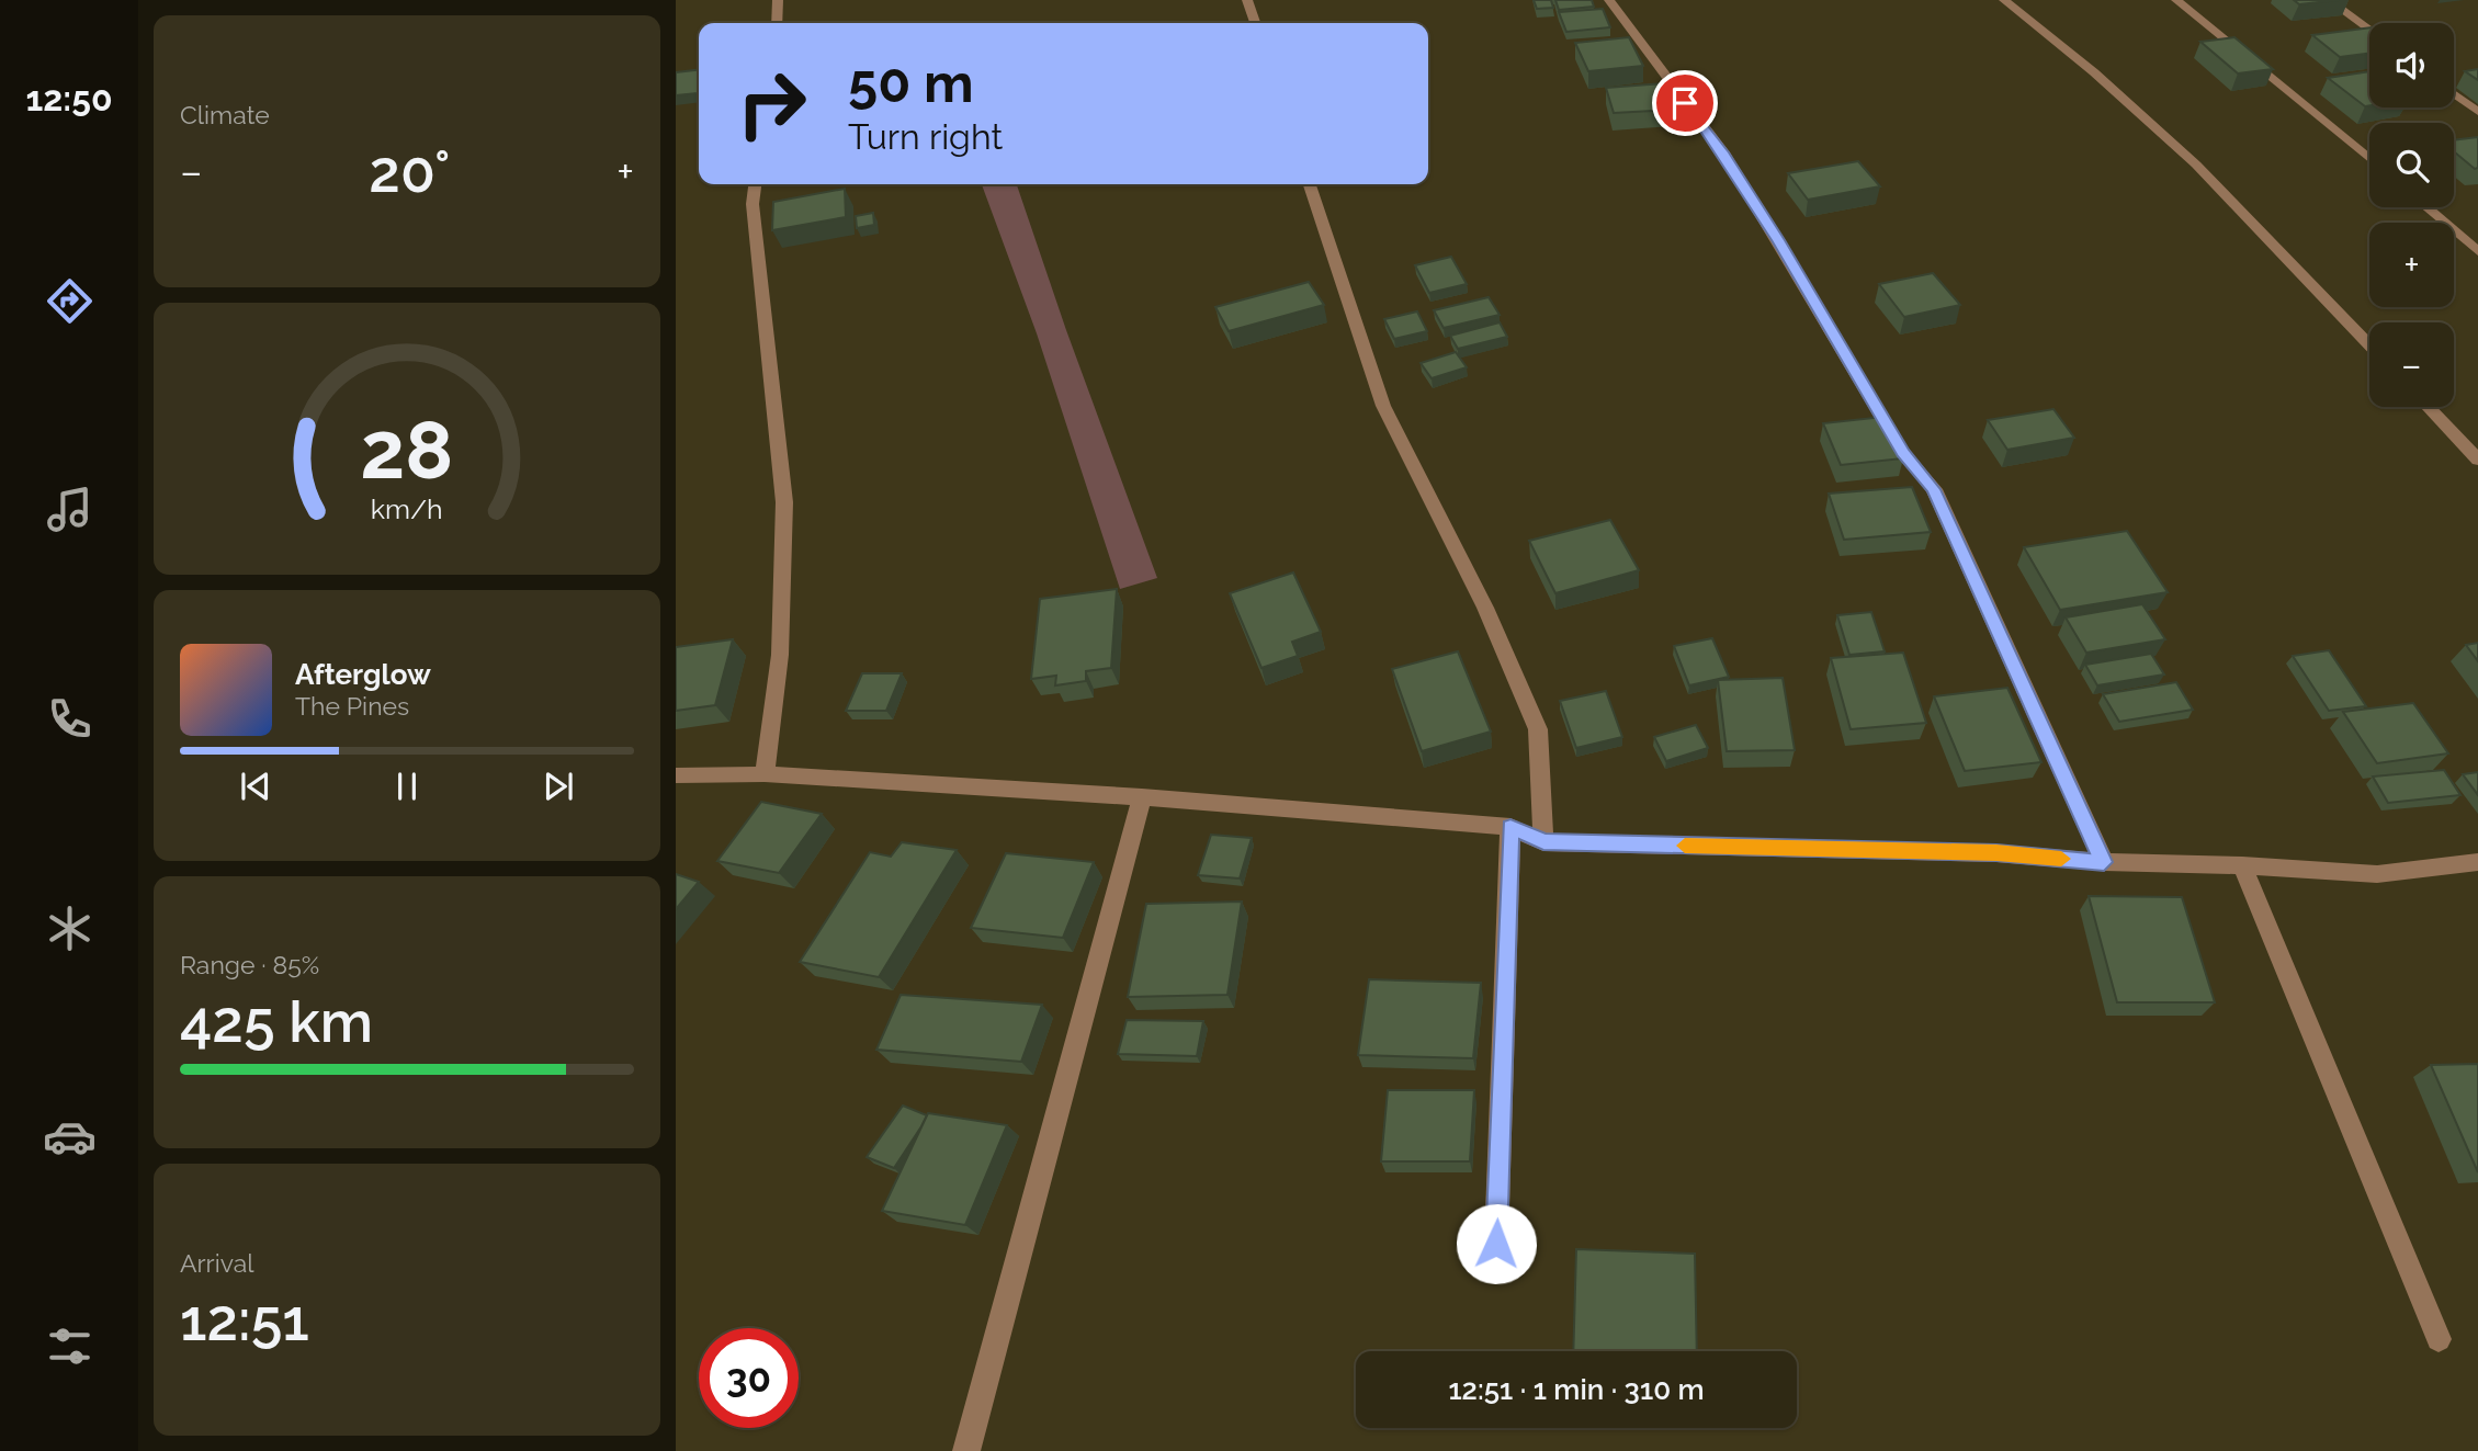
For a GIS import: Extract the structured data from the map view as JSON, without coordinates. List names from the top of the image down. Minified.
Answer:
{"page":{"tabs":"12:50","tile":["Climate",["Range · 85%","425 km"],["Arrival","12:51"]],"map_buttons":["+","−"],"turn":["50 m","Turn right"],"heat":["−","20°","+"],"song":["Afterglow","The Pines"],"limit":"30","trip":"12:51 · 1 min · 310 m","gauge":["28","km/h"]}}
